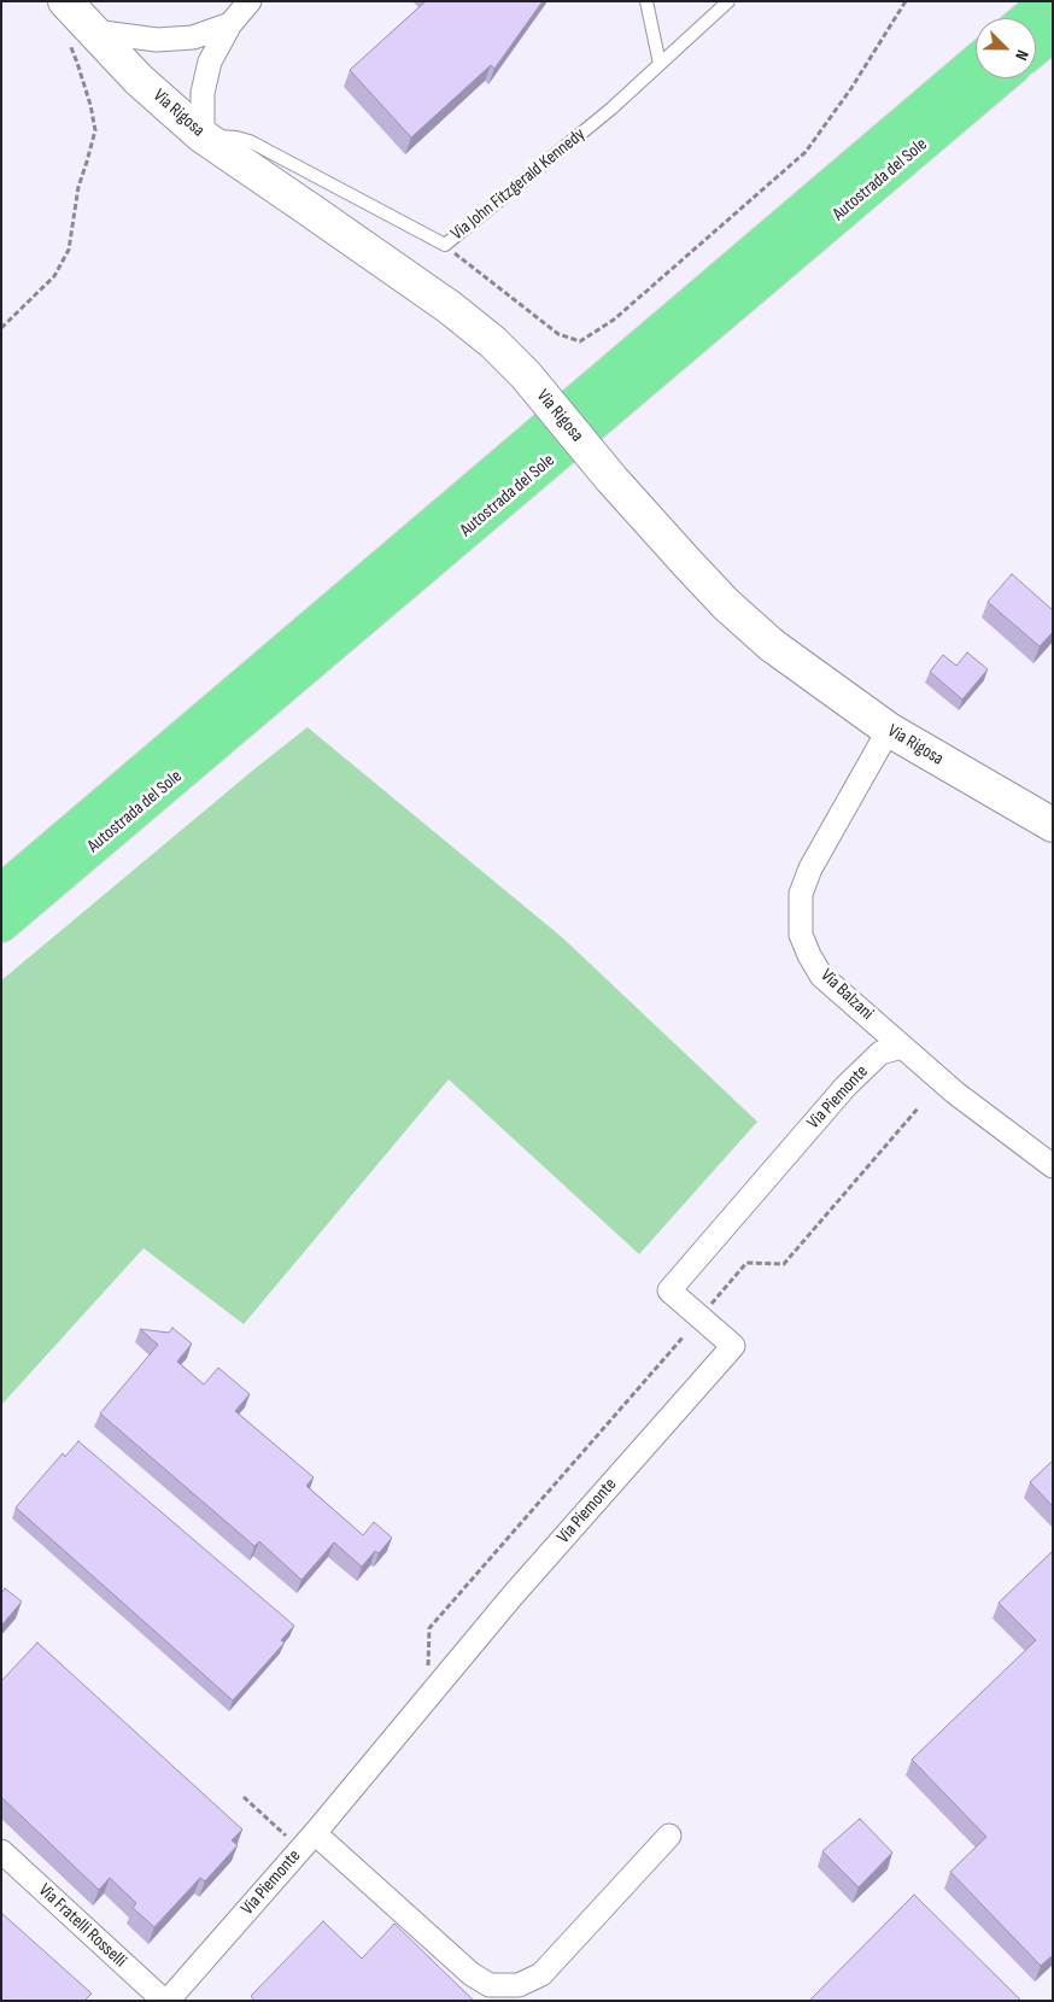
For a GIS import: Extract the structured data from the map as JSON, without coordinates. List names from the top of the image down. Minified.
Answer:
{"streets":{"highway":["Autostrada del Sole"],"main road":["Via Rigosa"],"street":["Via Balzani","Via Piemonte","Via Fratelli Rosselli"],"lane":["Via John Fitzgerald Kennedy"]},"crossings":[["Via Rigosa","Via John Fitzgerald Kennedy"],["Via Rigosa","Via Balzani"],["Via Balzani","Via Piemonte"],["Via Piemonte","Via Fratelli Rosselli"]],"north":"bottom right"}
